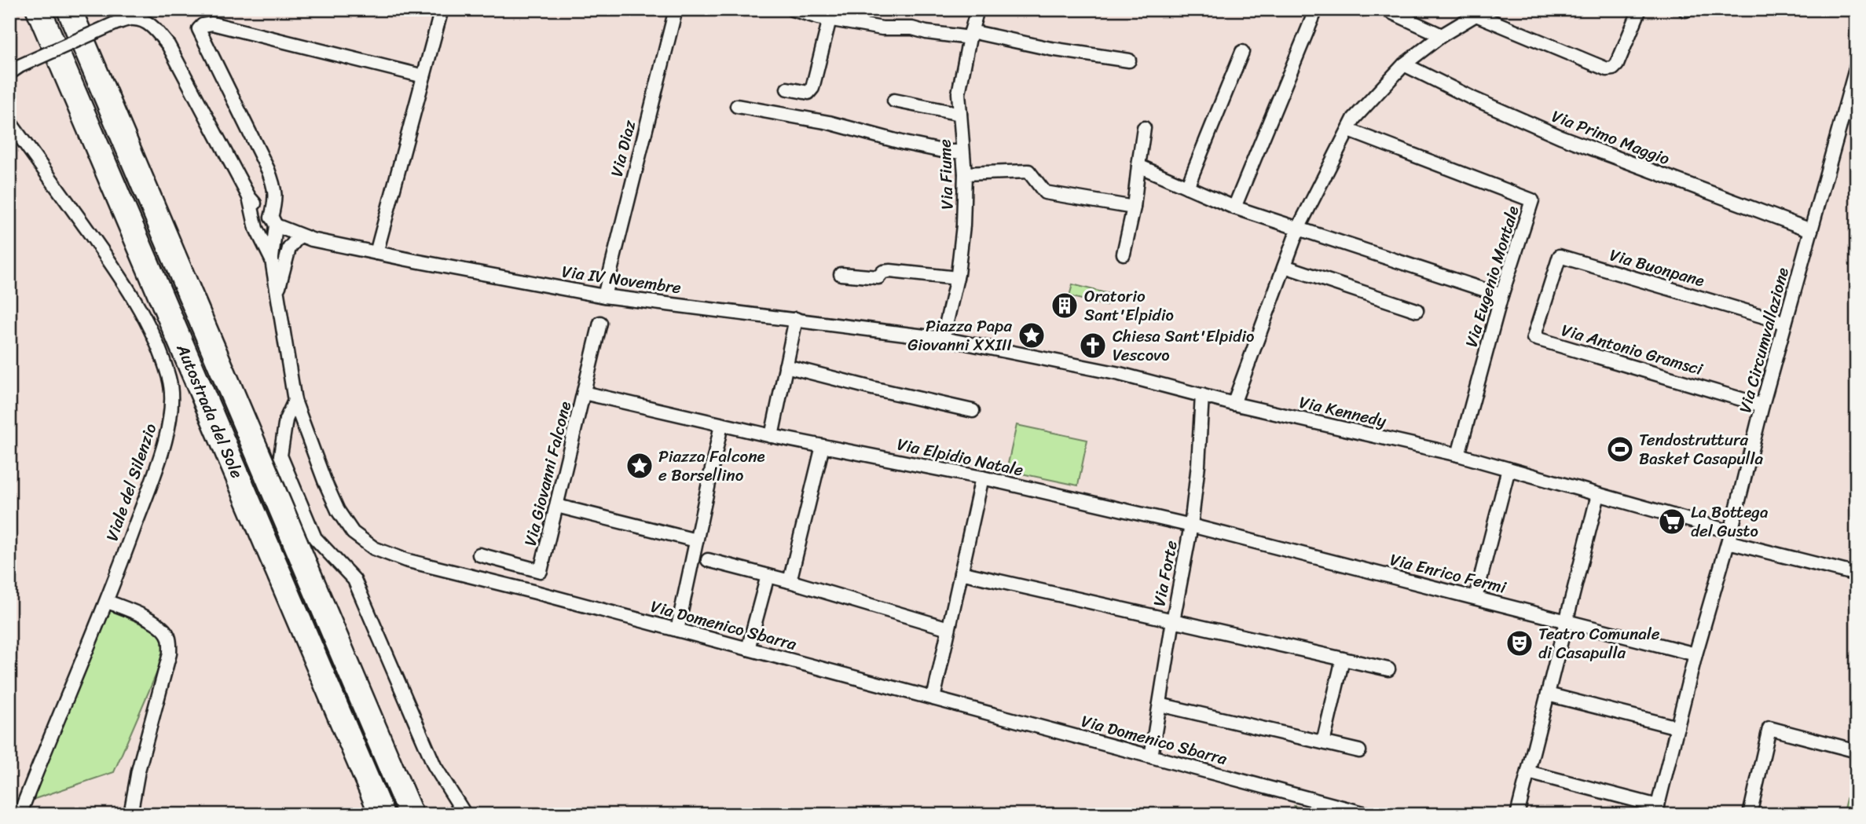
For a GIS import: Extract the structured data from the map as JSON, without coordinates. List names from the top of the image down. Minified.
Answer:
{"streets":{"highway":["Autostrada del Sole"],"street":["Via Primo Maggio","Via Diaz","Via Fiume","Via Buonpane","Via Eugenio Montale","Via IV Novembre","Via Circumvallazione","Via Antonio Gramsci","Via Kennedy","Via Elpidio Natale","Via Giovanni Falcone","Viale del Silenzio","Via Forte","Via Enrico Fermi","Via Domenico Sbarra"]},"crossings":[["Via Primo Maggio","Via Circumvallazione"],["Via Diaz","Via IV Novembre"],["Via Fiume","Via IV Novembre"],["Via Fiume","Via Kennedy"],["Via Buonpane","Via Circumvallazione"],["Via Buonpane","Via Antonio Gramsci"],["Via Eugenio Montale","Via Kennedy"],["Via IV Novembre","Via Kennedy"],["Via IV Novembre","Via Domenico Sbarra"],["Via Circumvallazione","Via Antonio Gramsci"],["Via Circumvallazione","Via Kennedy"],["Via Circumvallazione","Via Enrico Fermi"],["Via Kennedy","Via Forte"],["Via Elpidio Natale","Via Forte"],["Via Elpidio Natale","Via Enrico Fermi"],["Via Forte","Via Enrico Fermi"],["Via Forte","Via Domenico Sbarra"]],"places":{"building":["Oratorio Sant'Elpidio"],"place":["Piazza Papa Giovanni XXIII","Piazza Falcone e Borsellino"],"church":["Chiesa Sant'Elpidio Vescovo"],"sports":["Tendostruttura Basket Casapulla"],"supermarket":["La Bottega del Gusto"],"theatre":["Teatro Comunale di Casapulla"]}}
